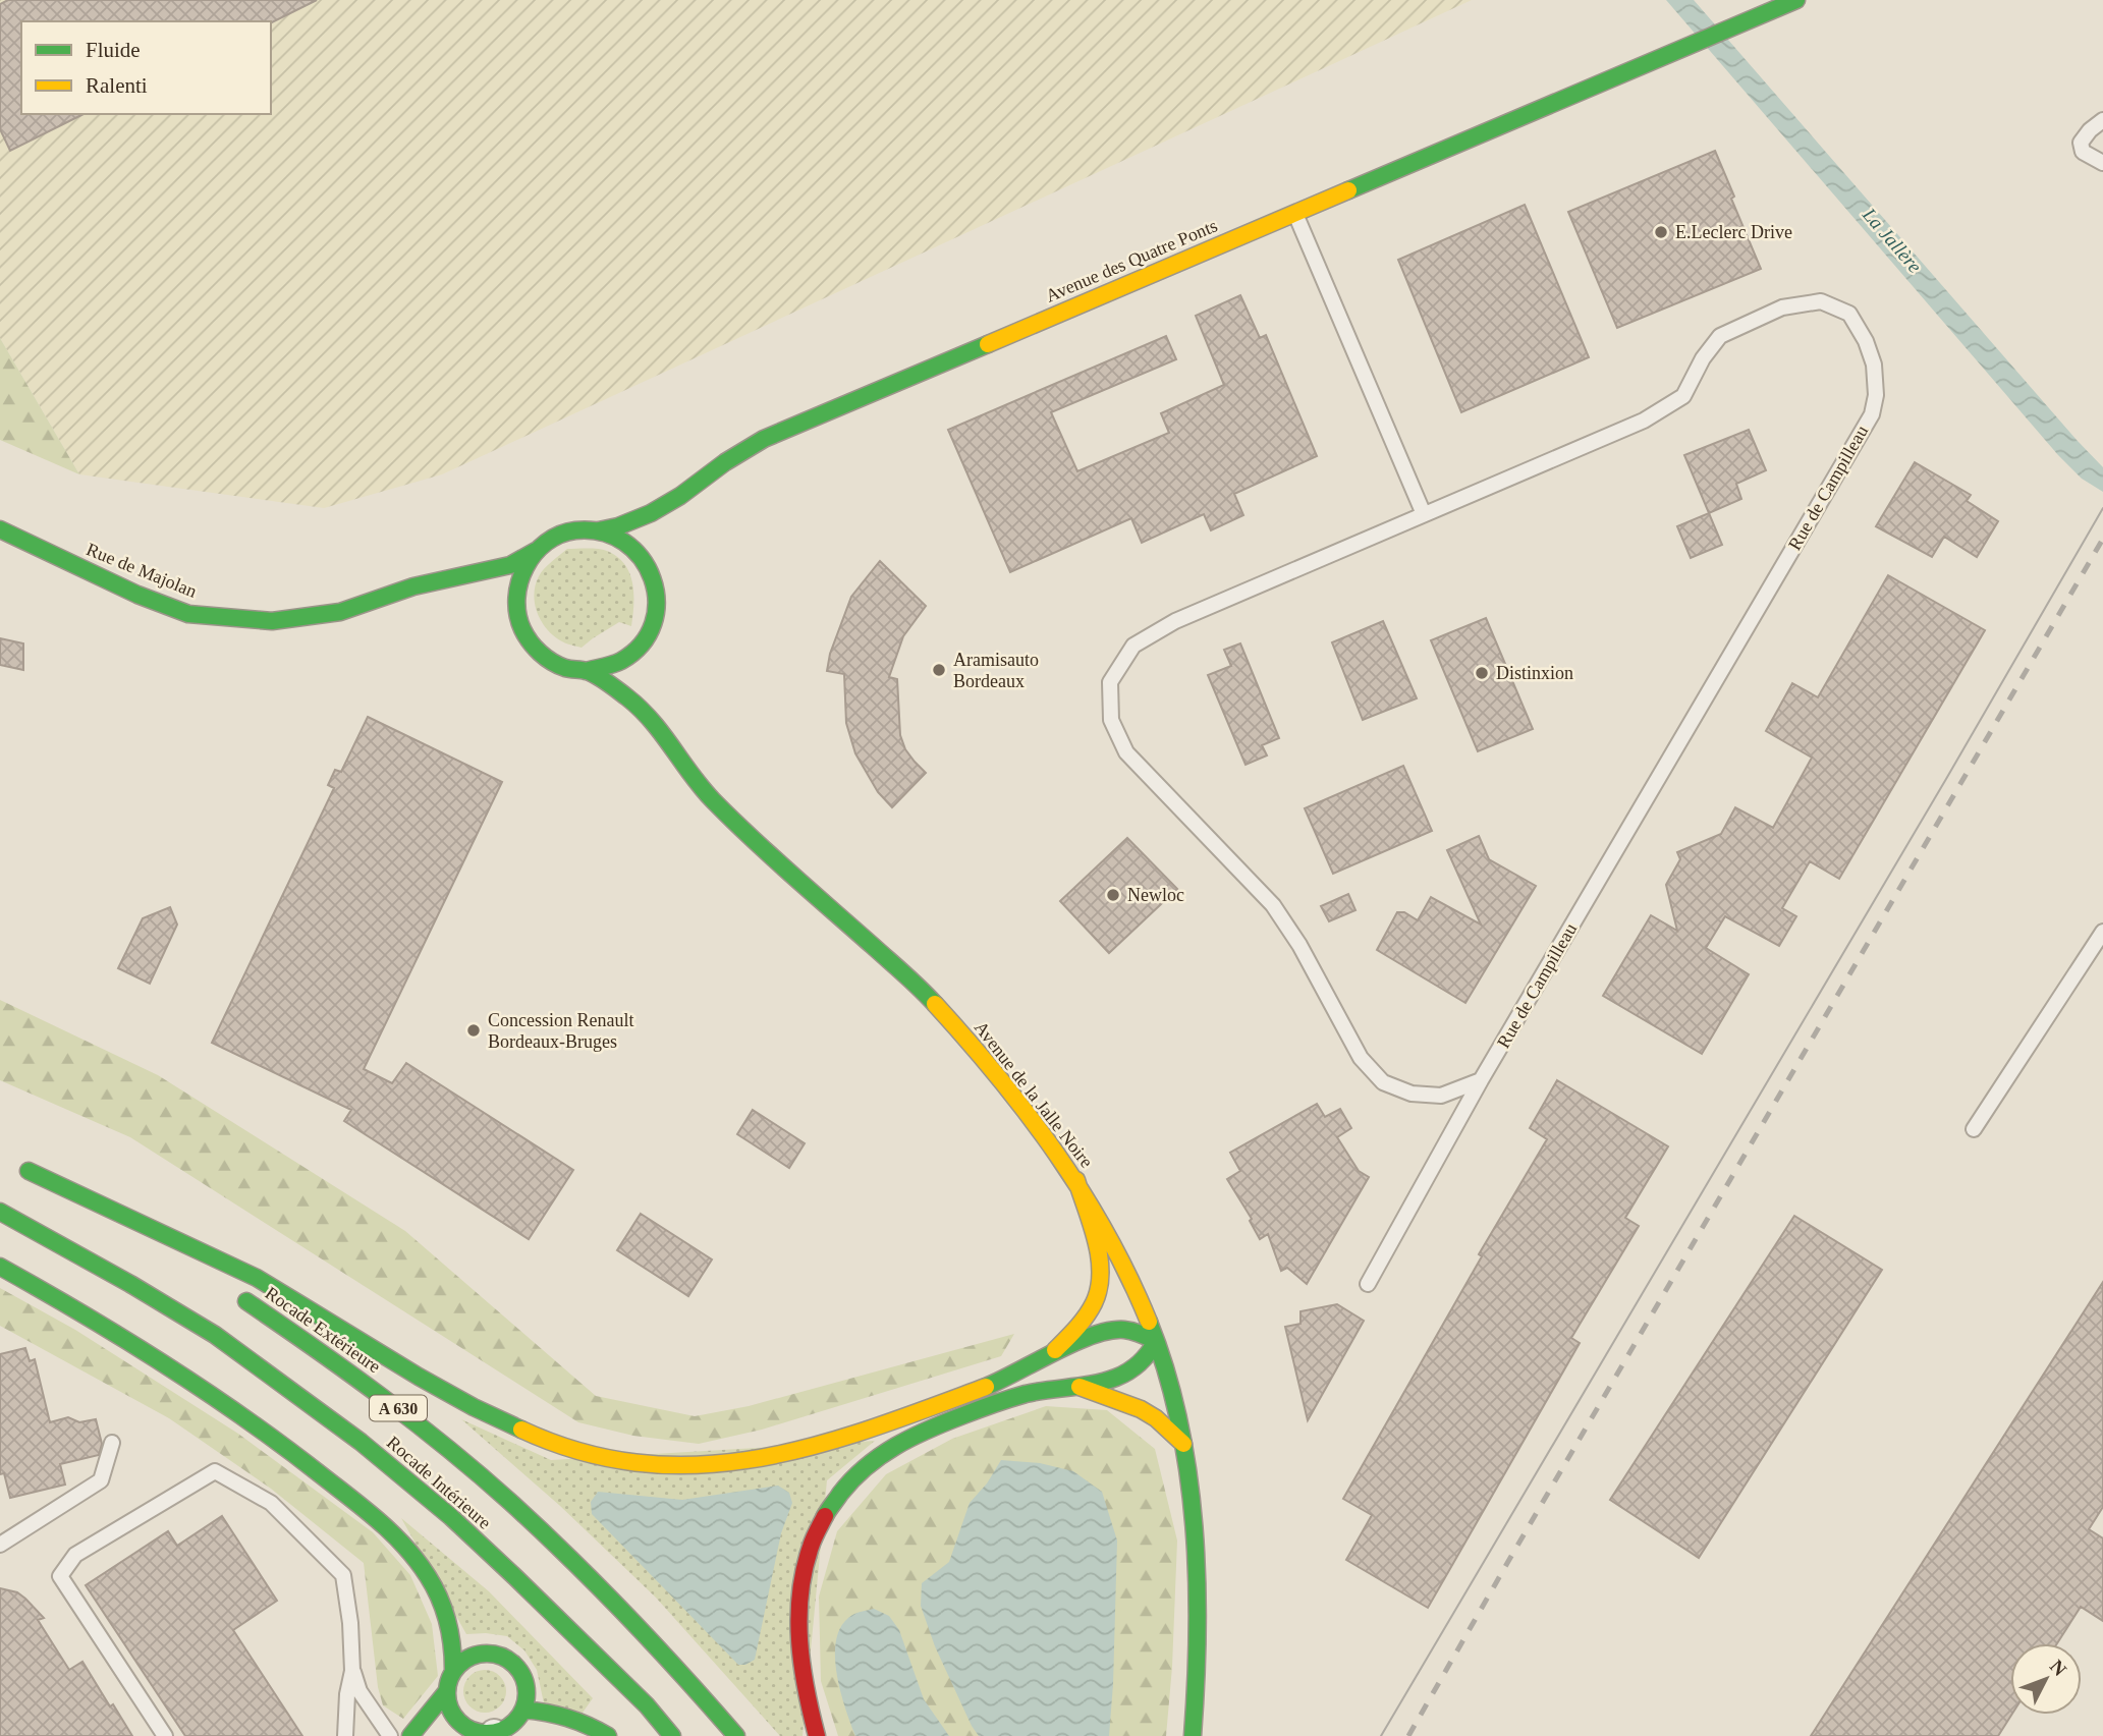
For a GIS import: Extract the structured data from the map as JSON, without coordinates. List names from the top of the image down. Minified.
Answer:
{"streets":{"main road":["Avenue des Quatre Ponts","Rue de Majolan","Avenue de la Jalle Noire","Rocade Extérieure","A 630","Rocade Intérieure"],"lane":["Rue de Campilleau"]},"crossings":[["Avenue des Quatre Ponts","Rue de Majolan"],["Avenue des Quatre Ponts","Avenue de la Jalle Noire"],["Rue de Majolan","Avenue de la Jalle Noire"]],"water":["La Jallère"],"places":["E.Leclerc Drive","Aramisauto Bordeaux","Distinxion","Newloc","Concession Renault Bordeaux-Bruges"],"legend":["Fluide","Ralenti"],"north":"top right"}
